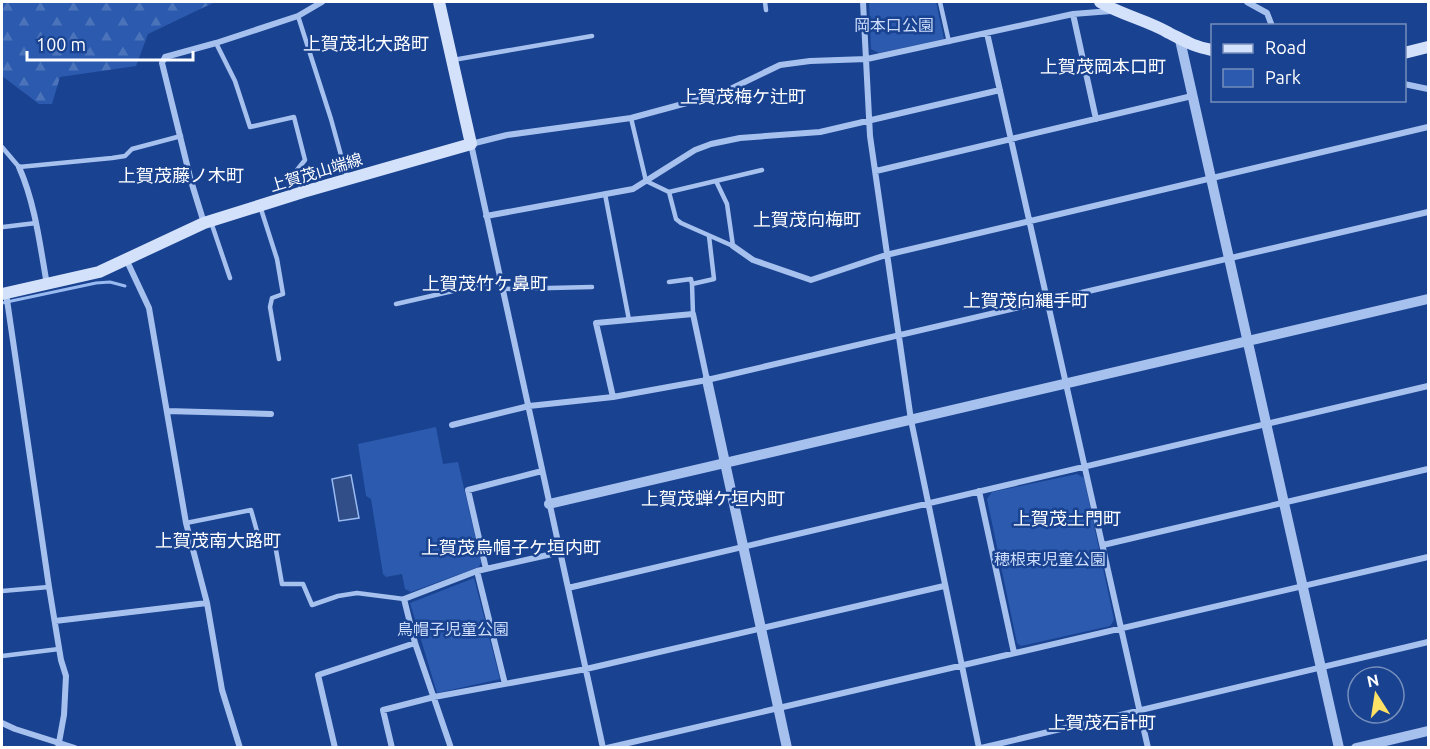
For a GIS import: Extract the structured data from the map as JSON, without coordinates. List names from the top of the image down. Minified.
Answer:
{"streets":{"main road":["上賀茂山端線"]},"districts":["上賀茂北大路町","上賀茂岡本口町","上賀茂梅ケ辻町","上賀茂藤ノ木町","上賀茂向梅町","上賀茂竹ケ鼻町","上賀茂向縄手町","上賀茂蝉ケ垣内町","上賀茂土門町","上賀茂南大路町","上賀茂烏帽子ケ垣内町","上賀茂石計町"],"parks":["岡本口公園","穂根束児童公園","鳥帽子児童公園"],"legend":["Road","Park"],"scale_bar":"100 m","north":"top"}
